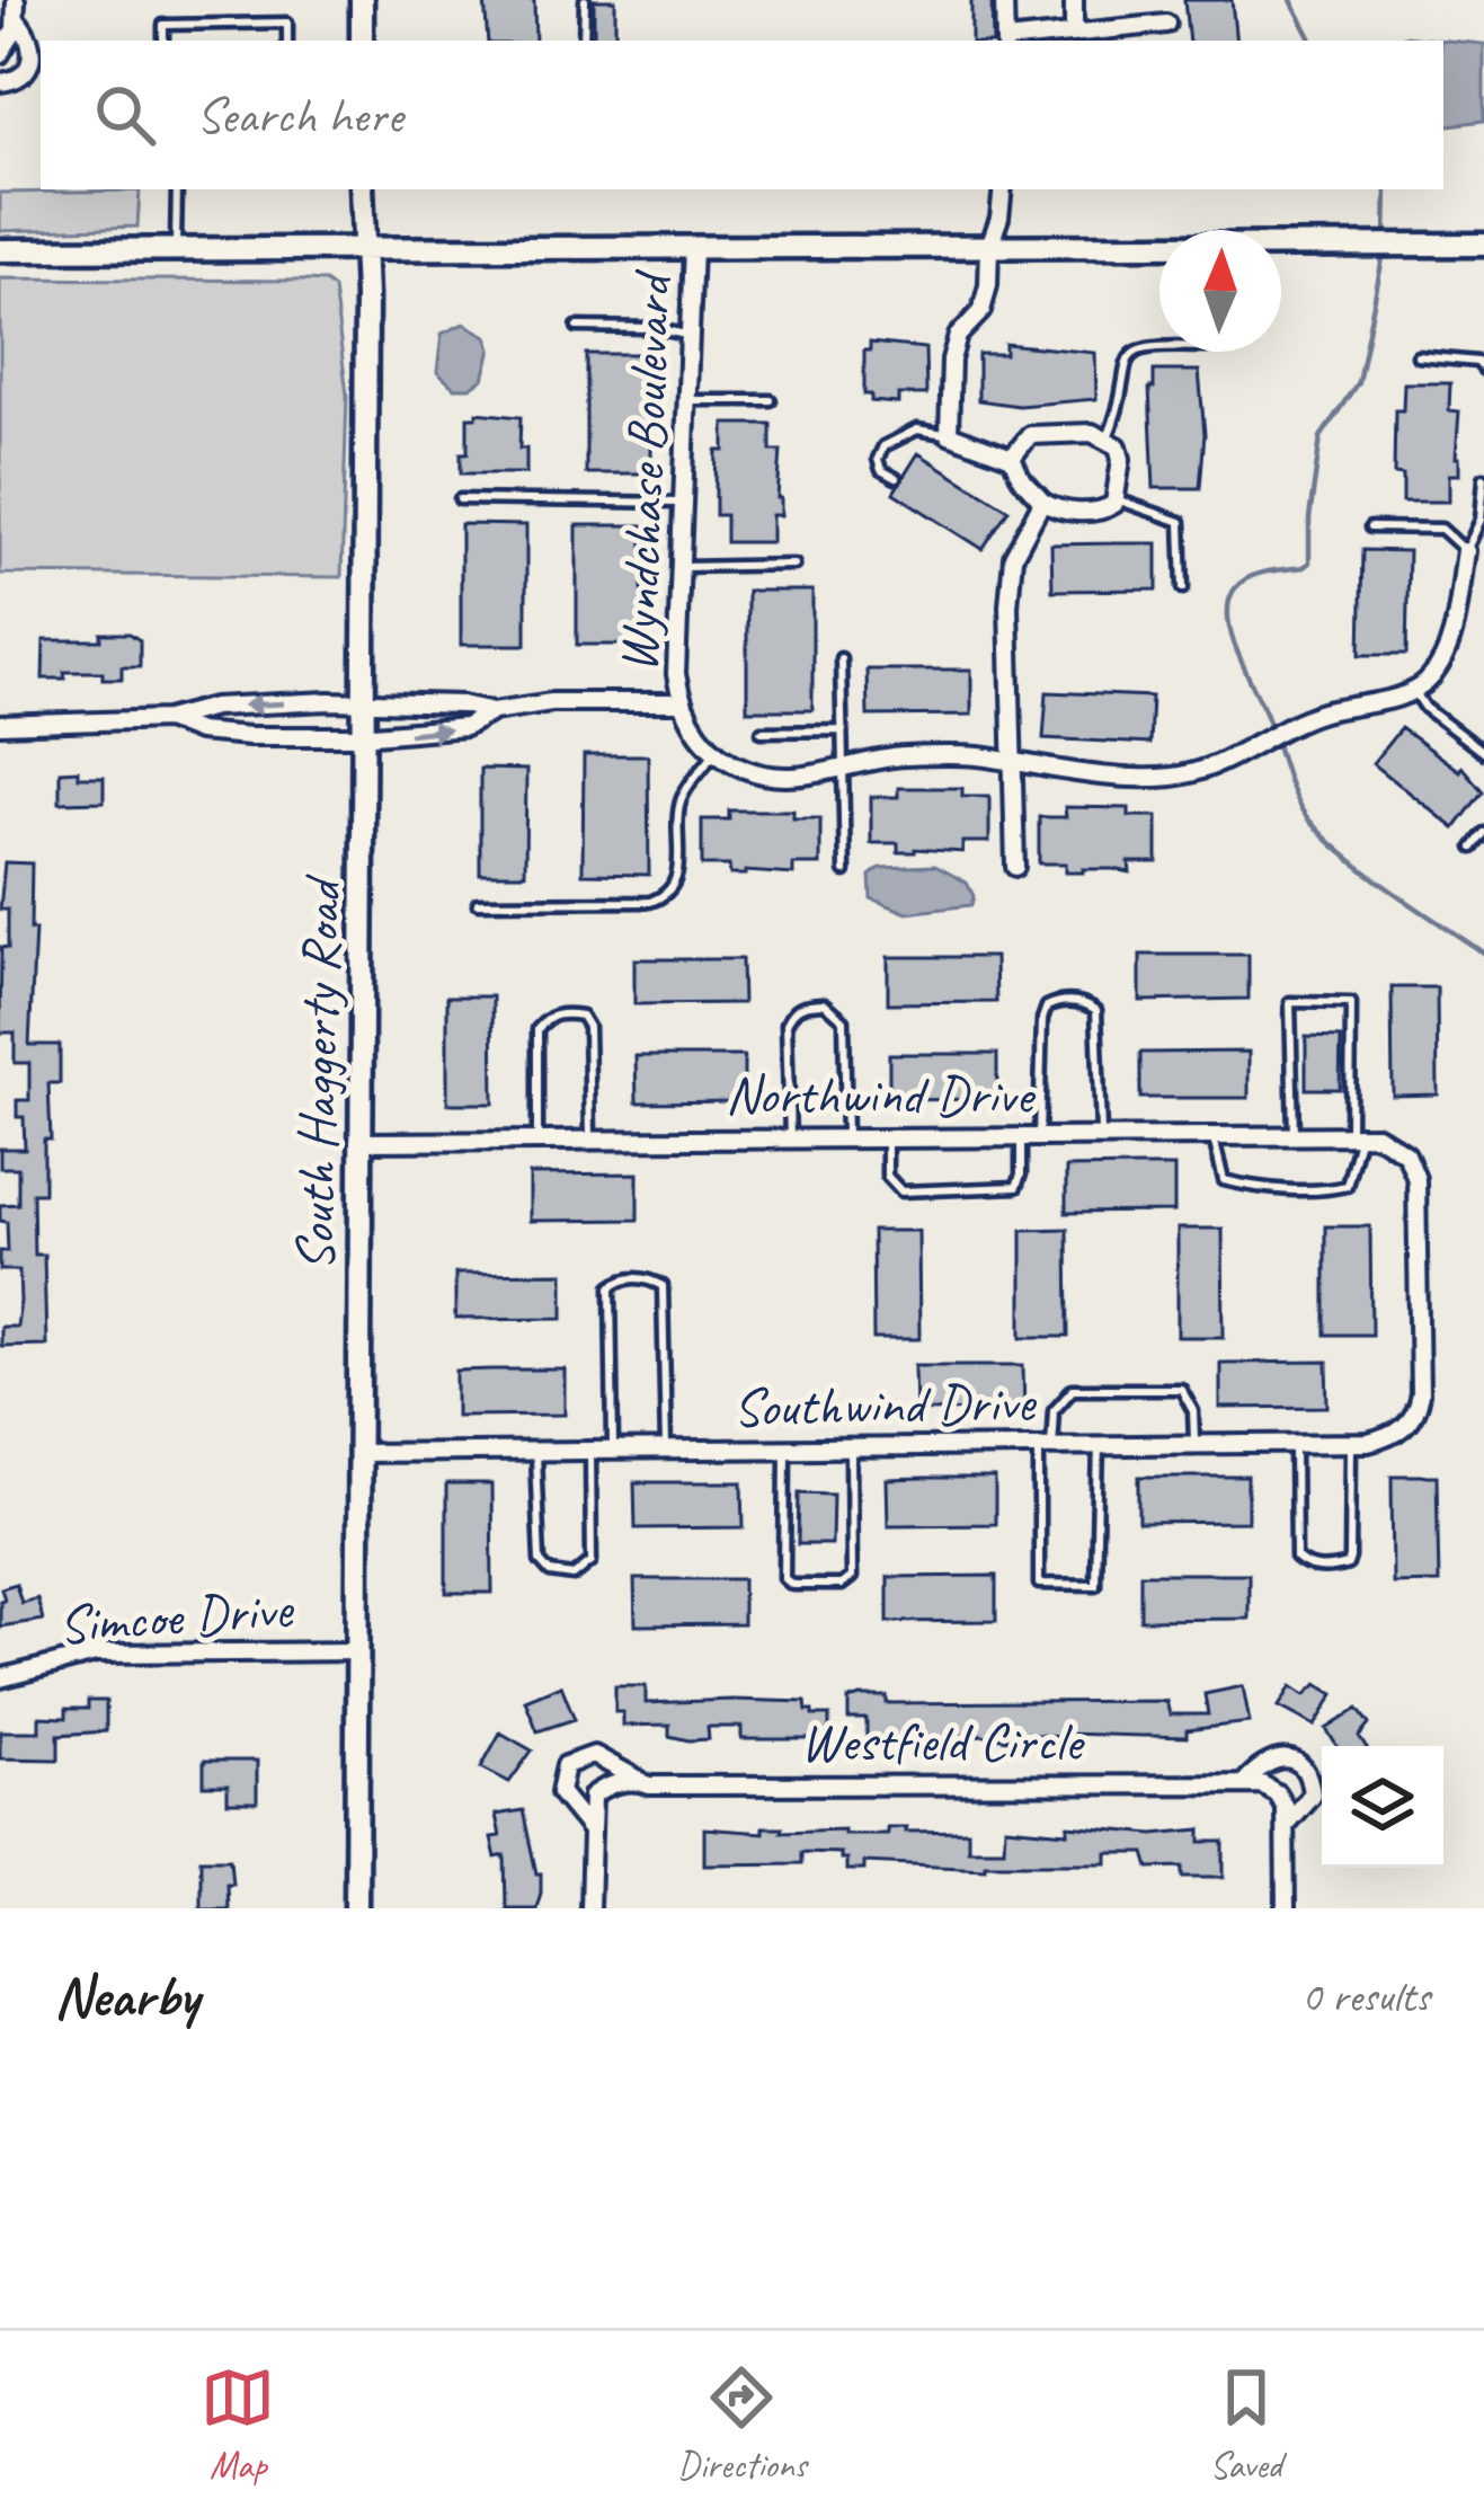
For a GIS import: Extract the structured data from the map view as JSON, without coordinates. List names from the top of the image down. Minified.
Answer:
{"streets":{"main road":["South Haggerty Road"],"street":["Wyndchase Boulevard","Northwind Drive","Southwind Drive","Simcoe Drive","Westfield Circle"]},"crossings":[["Wyndchase Boulevard","South Haggerty Road"],["South Haggerty Road","Northwind Drive"],["South Haggerty Road","Southwind Drive"],["South Haggerty Road","Simcoe Drive"],["Northwind Drive","Southwind Drive"]],"north":"top","page":{"search":"Search here","heading":["Nearby","0 results"],"nav":["Map","Directions","Saved"]}}
